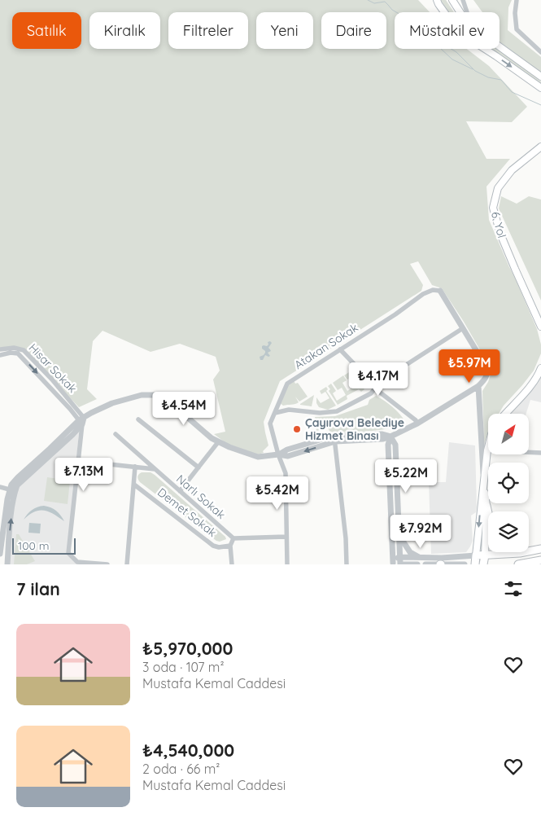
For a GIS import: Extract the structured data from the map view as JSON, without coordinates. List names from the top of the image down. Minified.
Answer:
{"streets":{"main road":["6. Yol"],"street":["Atakan Sokak","Hisar Sokak","Narlı Sokak","Demet Sokak"]},"places":["Çayırova Belediye Hizmet Binası"],"scale_bar":"100 m","north":"top right","page":{"chip":["Satılık","Kiralık","Filtreler","Yeni","Daire","Müstakil ev"],"price":["₺5.97M","₺4.17M","₺4.54M","₺7.13M","₺5.22M","₺5.42M","₺7.92M"],"scale":"100 m","heading":"7 ilan","list":[{"name":"₺5,970,000","note":"3 oda · 107 m² · Mustafa Kemal Caddesi"},{"name":"₺4,540,000","note":"2 oda · 66 m² · Mustafa Kemal Caddesi"}]}}
